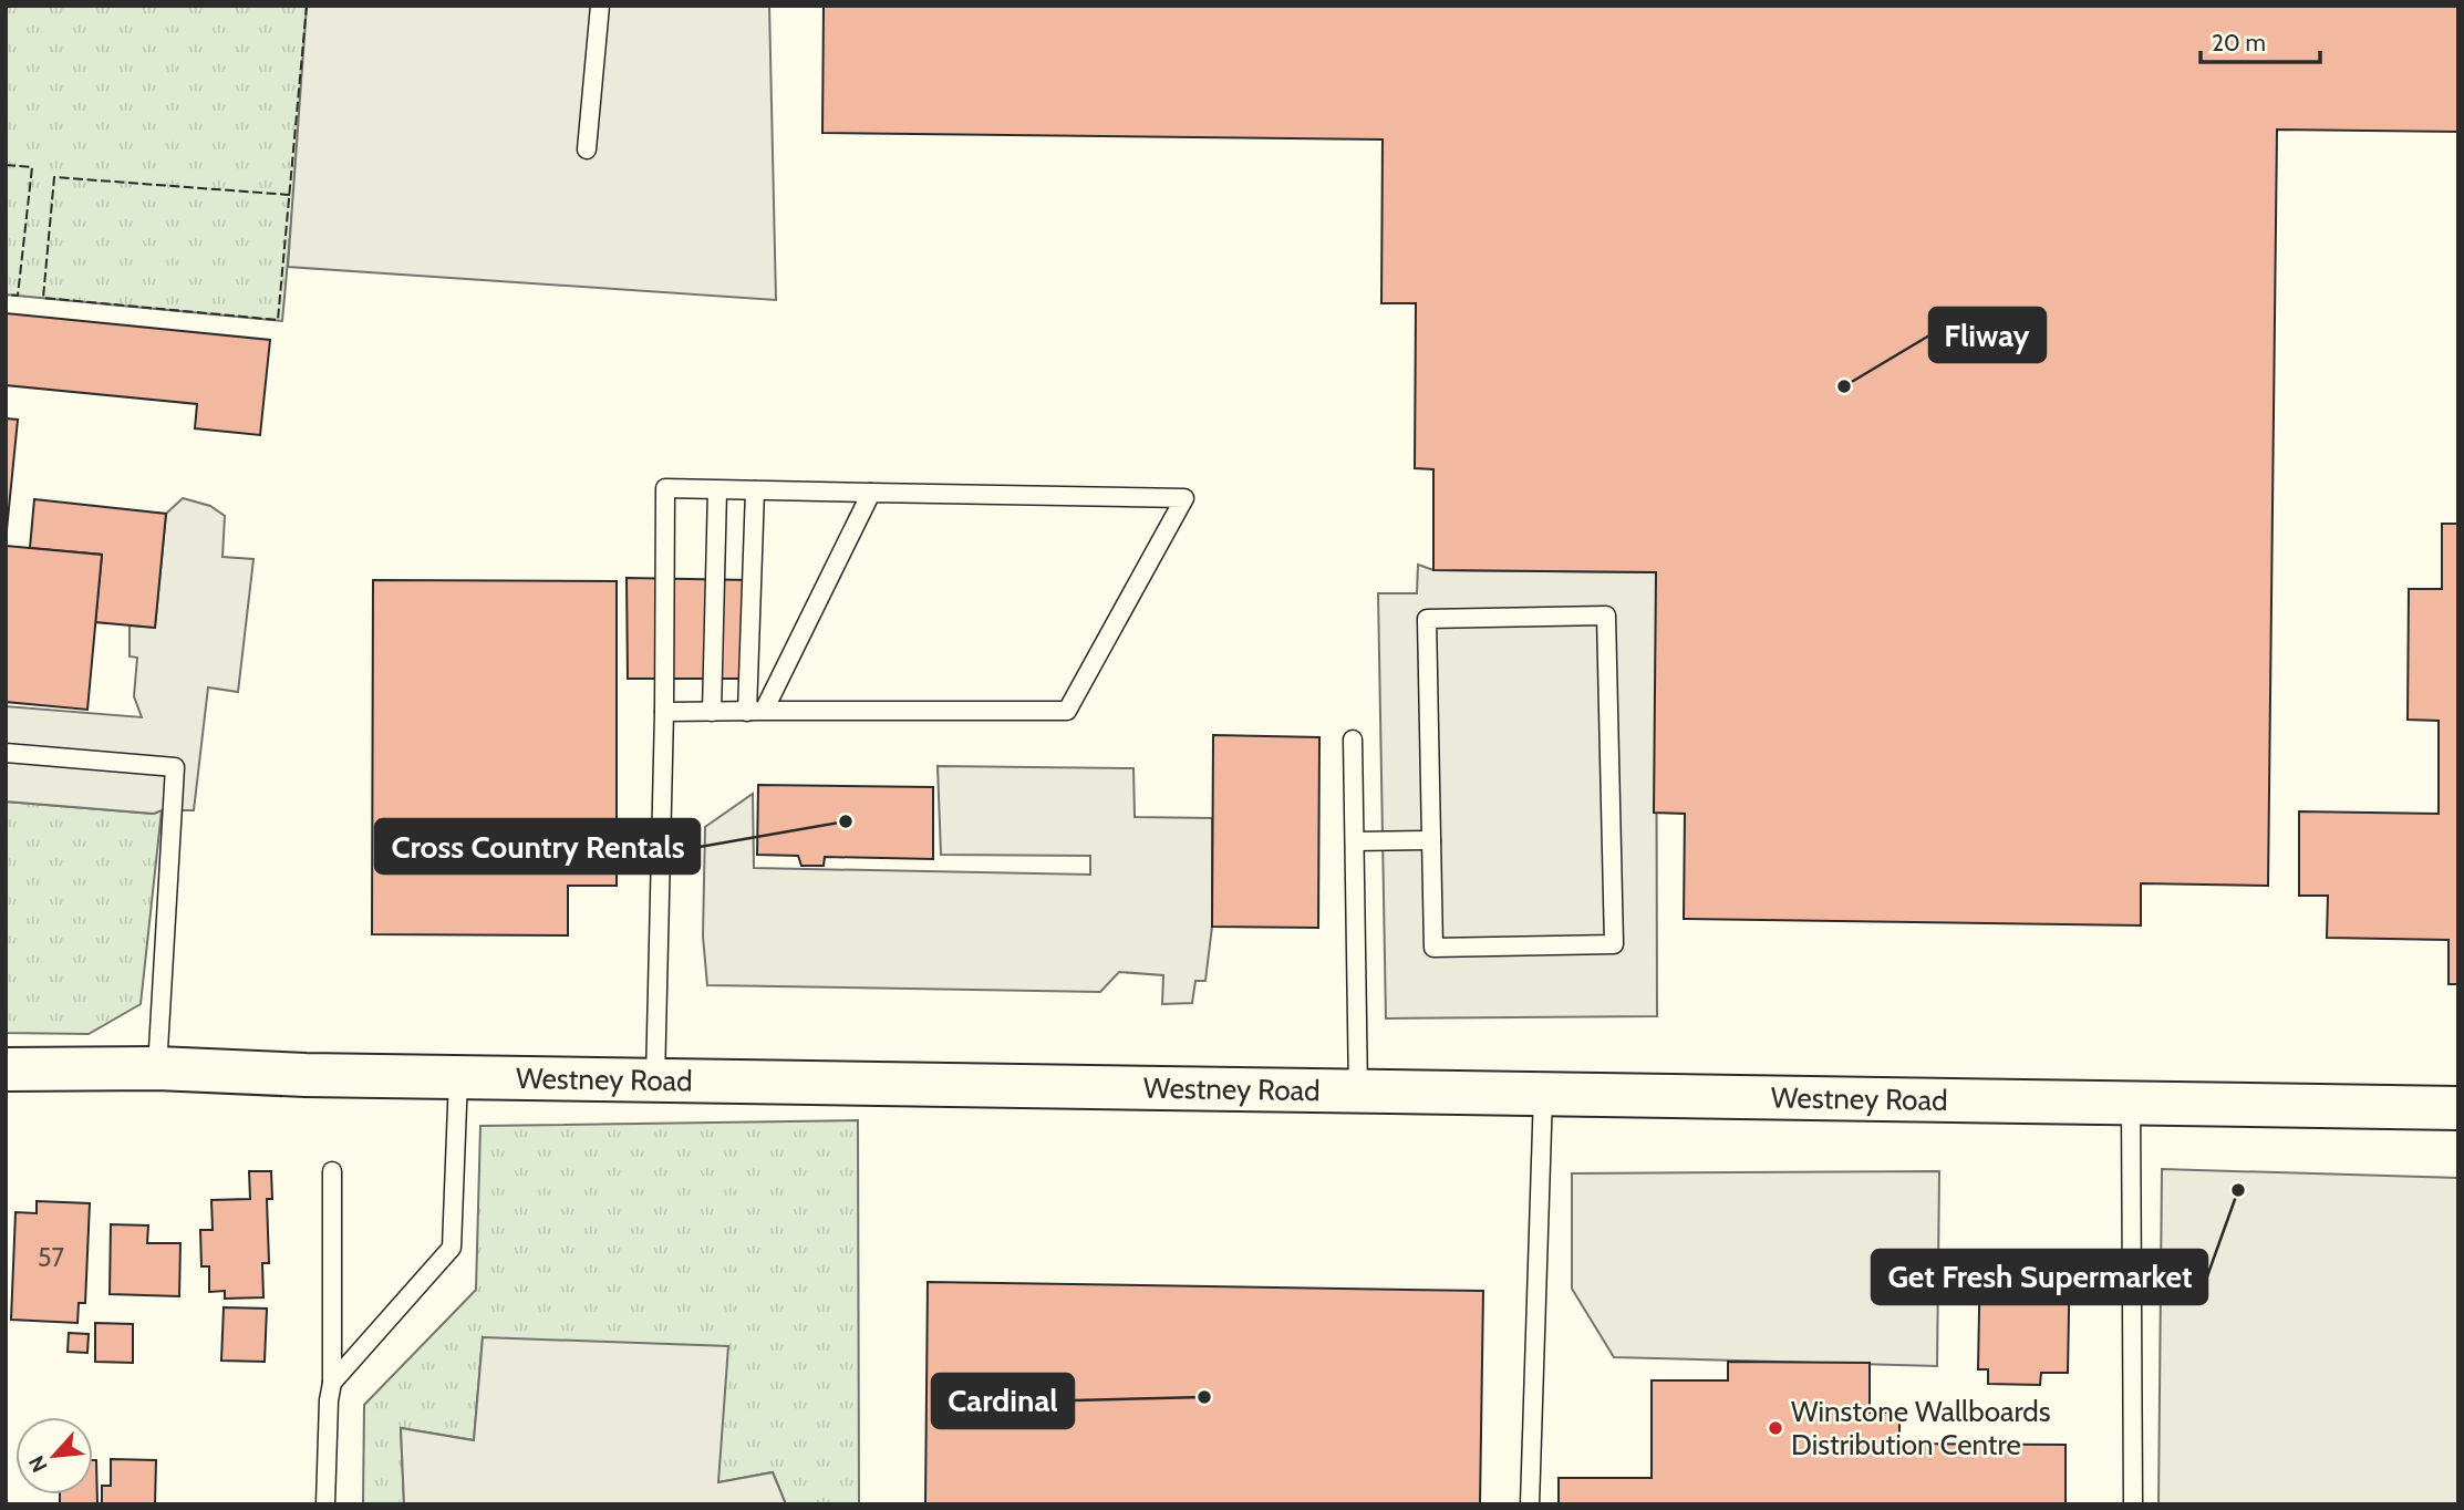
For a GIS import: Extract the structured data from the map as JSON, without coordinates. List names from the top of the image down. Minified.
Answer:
{"streets":{"street":["Westney Road"]},"places":["Fliway","Cross Country Rentals","Get Fresh Supermarket","Cardinal","Winstone Wallboards Distribution Centre"],"house_numbers":["57"],"scale_bar":"20 m","north":"bottom left"}
